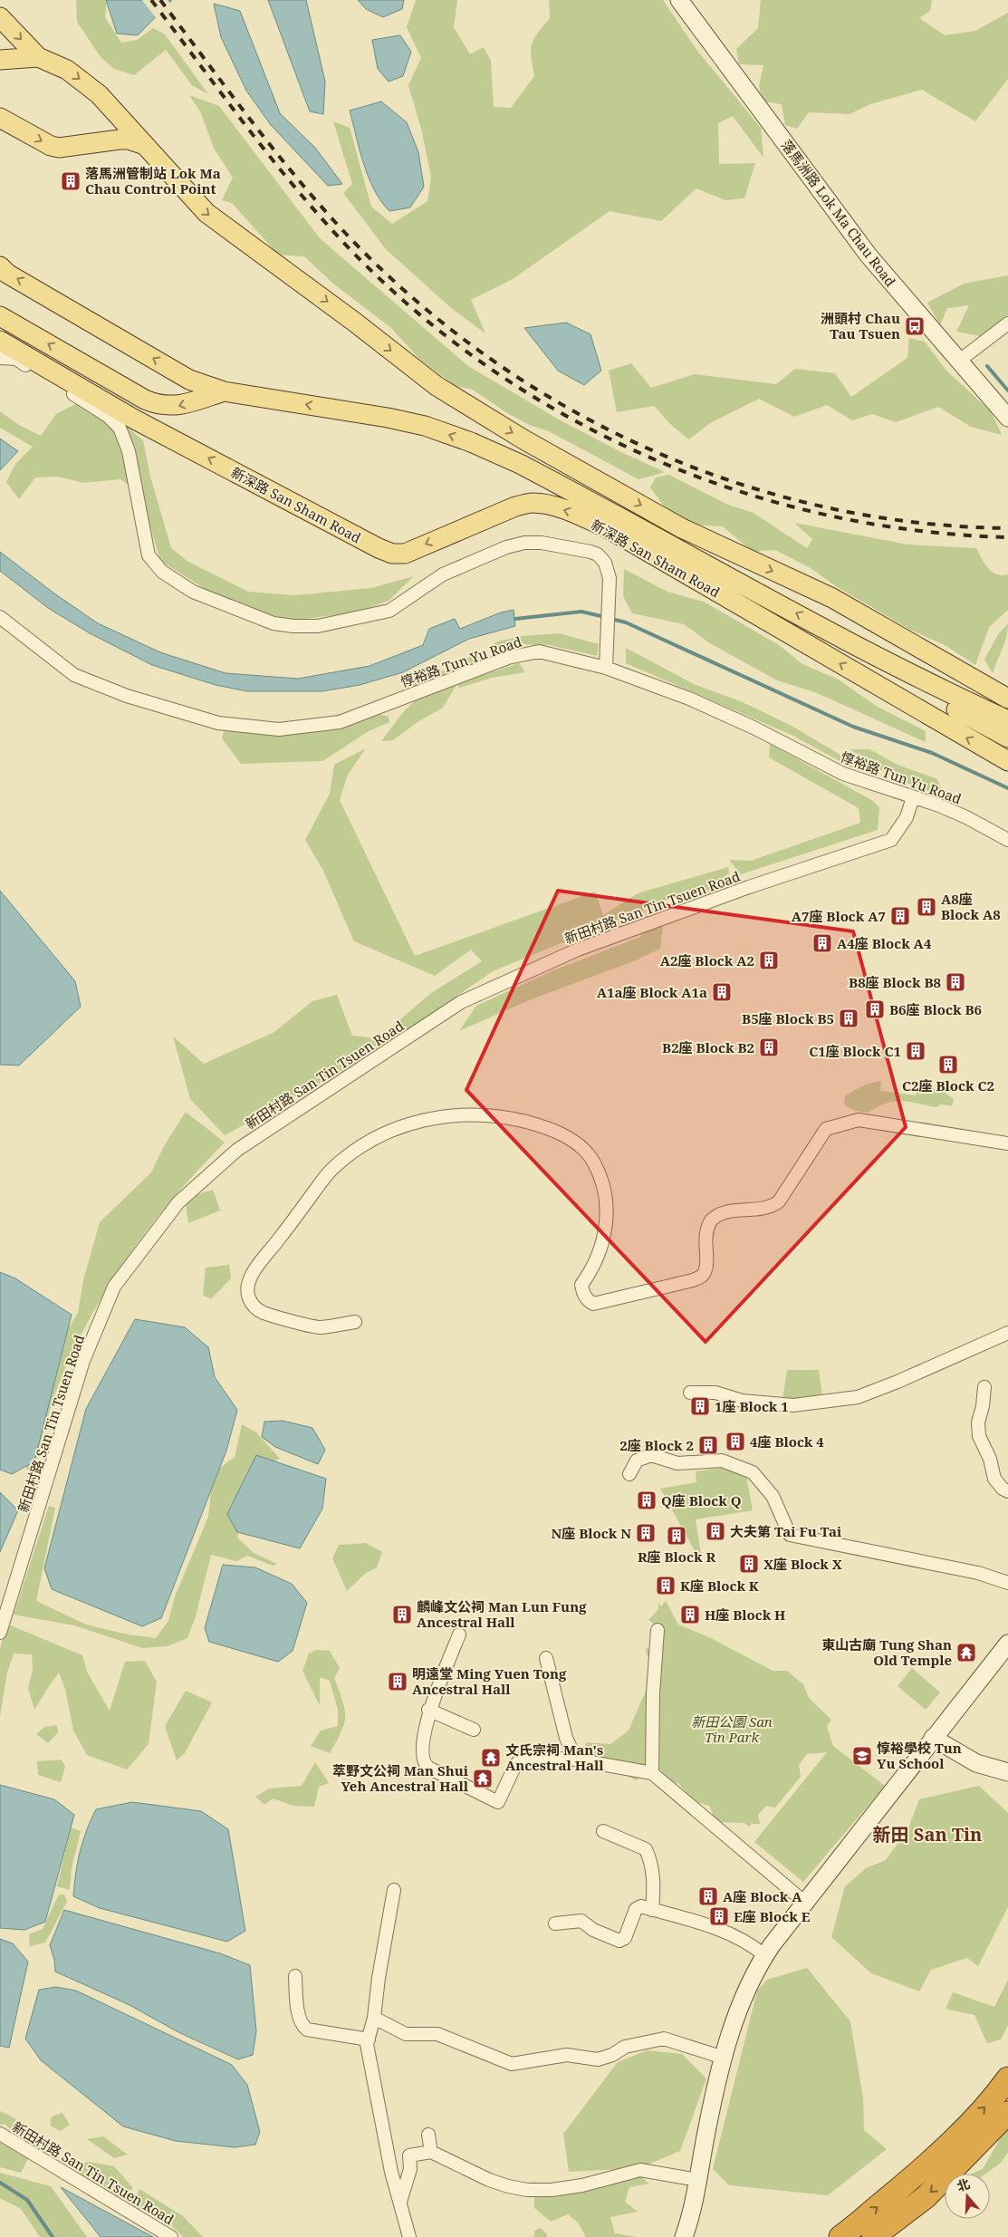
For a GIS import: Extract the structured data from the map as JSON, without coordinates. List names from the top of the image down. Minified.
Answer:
{"streets":{"main road":["落馬洲路 Lok Ma Chau Road","新深路 San Sham Road"],"street":["惇裕路 Tun Yu Road","新田村路 San Tin Tsuen Road"]},"crossings":[["惇裕路 Tun Yu Road","新田村路 San Tin Tsuen Road"]],"districts":["新田 San Tin"],"parks":["新田公園 San Tin Park"],"places":{"building":["落馬洲管制站 Lok Ma Chau Control Point","A8座 Block A8","A7座 Block A7","A4座 Block A4","A2座 Block A2","B8座 Block B8","A1a座 Block A1a","B6座 Block B6","B5座 Block B5","B2座 Block B2","C1座 Block C1","C2座 Block C2","1座 Block 1","4座 Block 4","2座 Block 2","Q座 Block Q","大夫第 Tai Fu Tai","N座 Block N","R座 Block R","X座 Block X","K座 Block K","麟峰文公祠 Man Lun Fung Ancestral Hall","H座 Block H","明遠堂 Ming Yuen Tong Ancestral Hall","A座 Block A","E座 Block E"],"bus stop":["洲頭村 Chau Tau Tsuen"],"temple":["東山古廟 Tung Shan Old Temple","文氏宗祠 Man's Ancestral Hall","萃野文公祠 Man Shui Yeh Ancestral Hall"],"school or university":["惇裕學校 Tun Yu School"]},"north":"top"}
